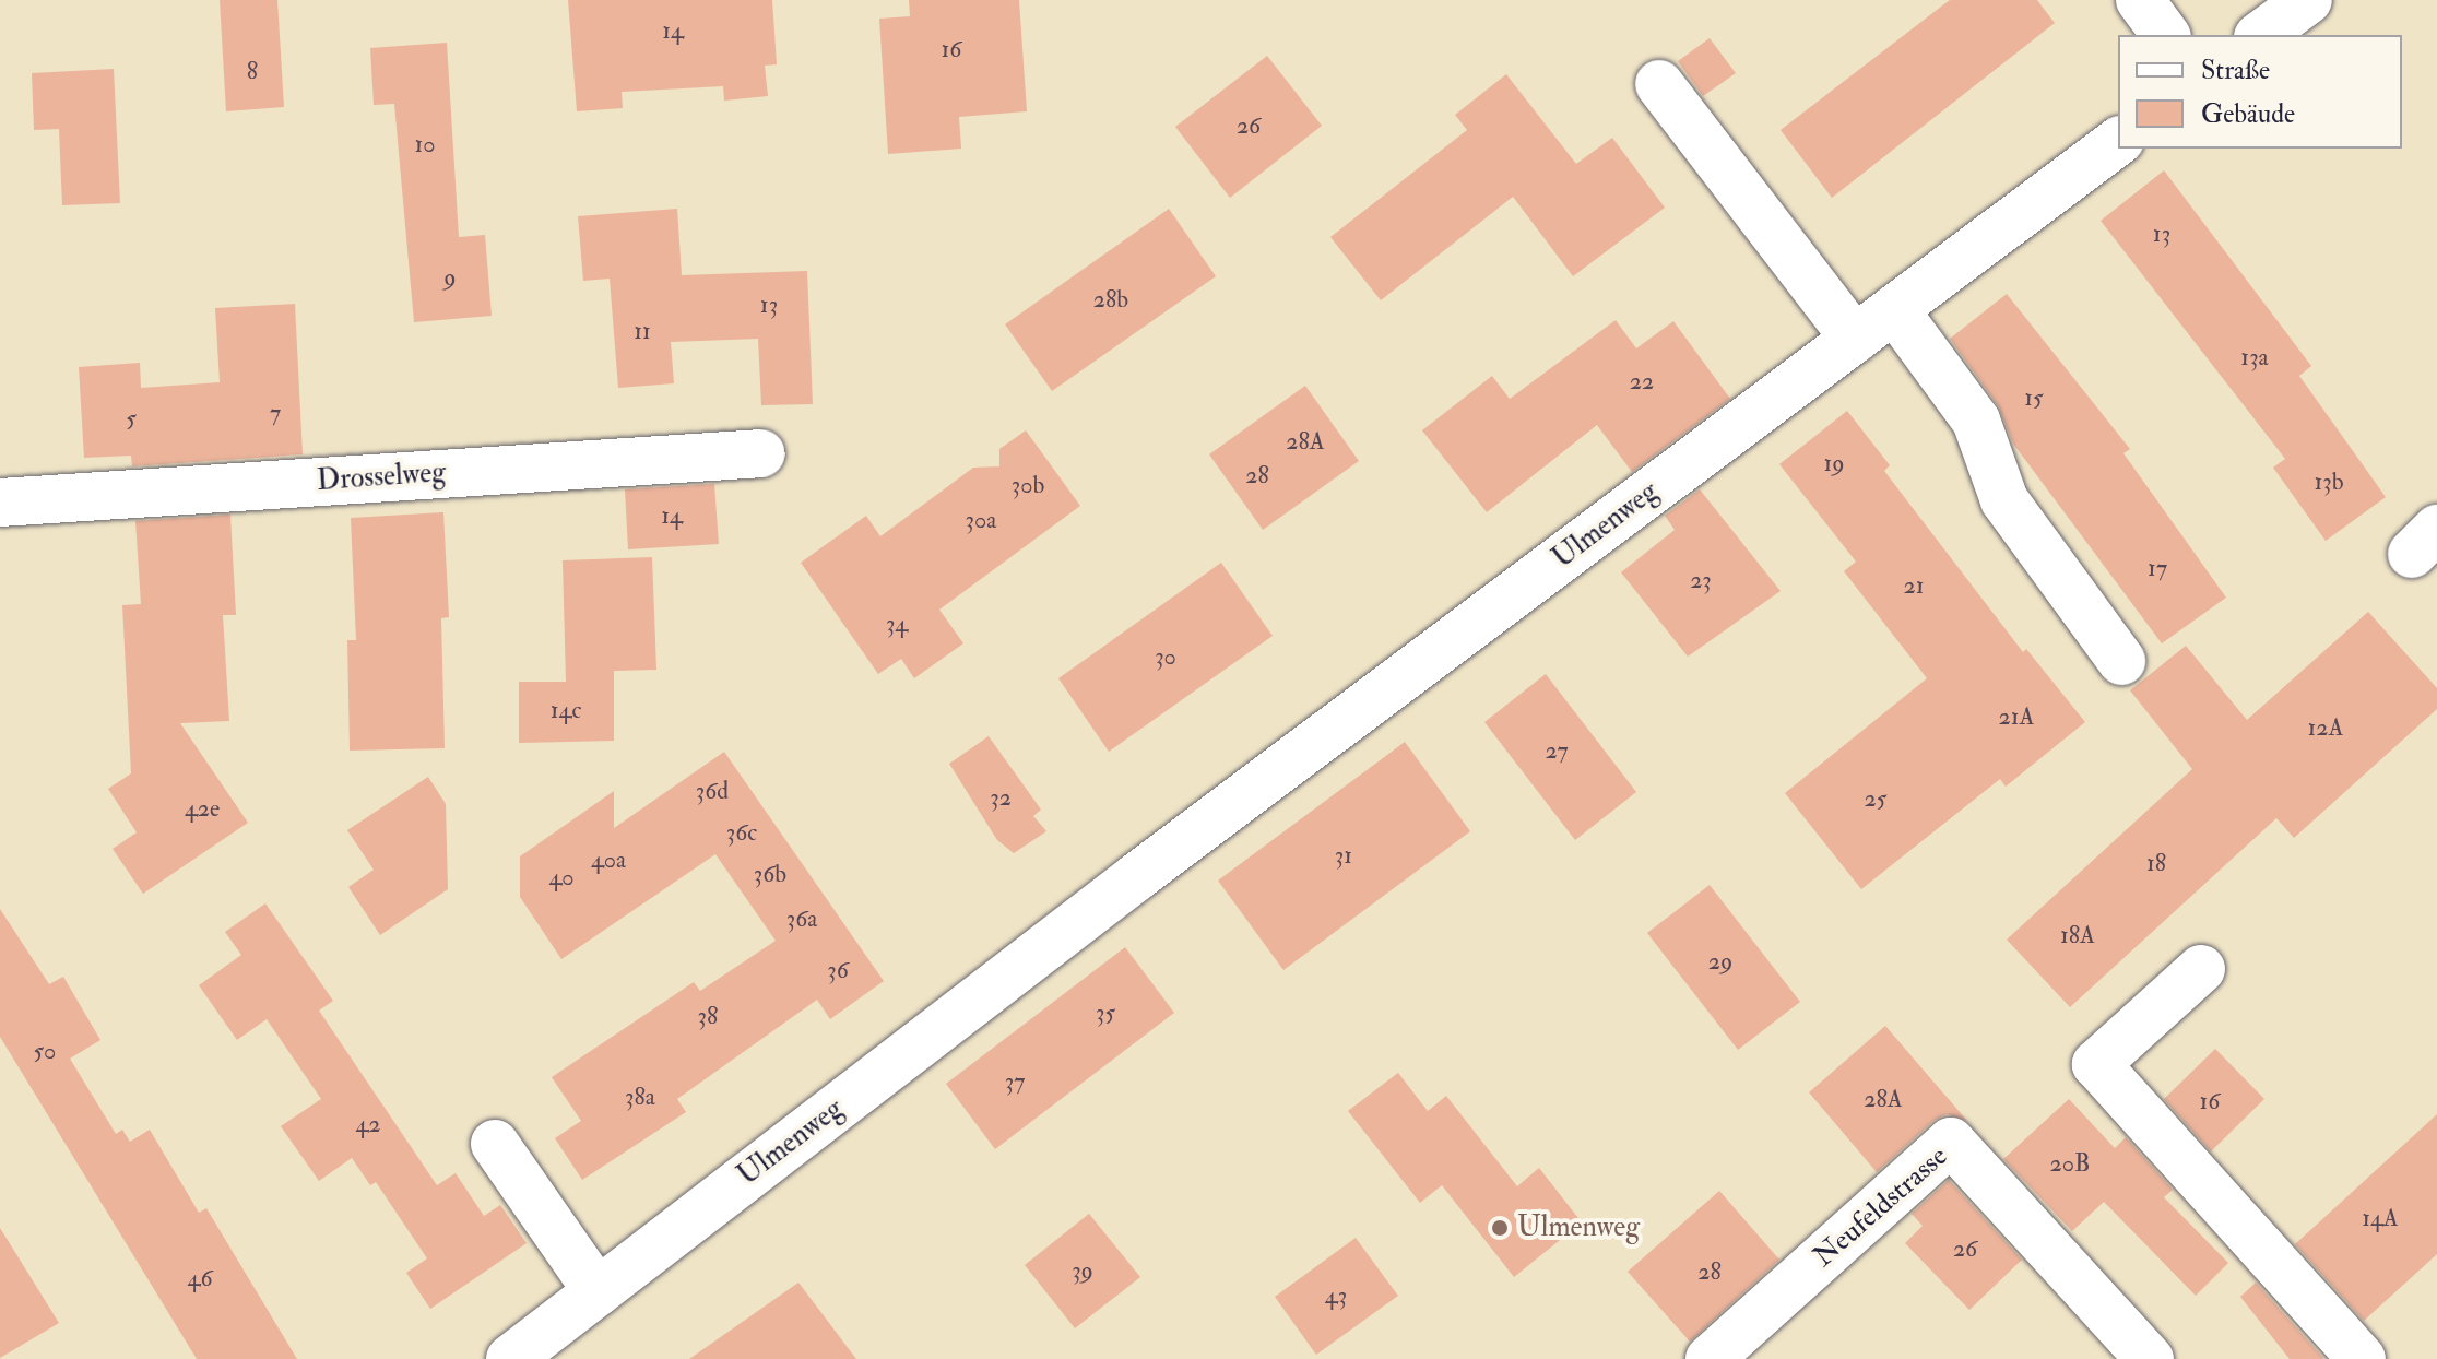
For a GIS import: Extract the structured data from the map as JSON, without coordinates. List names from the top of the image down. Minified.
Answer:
{"streets":{"street":["Drosselweg","Ulmenweg","Neufeldstrasse"]},"places":["Ulmenweg"],"house_numbers":["14","16","8","26","10","13","9","28b","13","11","13a","22","15","7","5","28A","19","28","13b","30b","14","30a","17","23","21","34","30","14c","21A","12A","27","36d","32","25","42e","36c","31","40a","18","36b","40","36a","18A","29","36","35","38","50","37","38a","28A","16","42","20B","14A","26","39","28","46","43"],"legend":["Straße","Gebäude"]}
